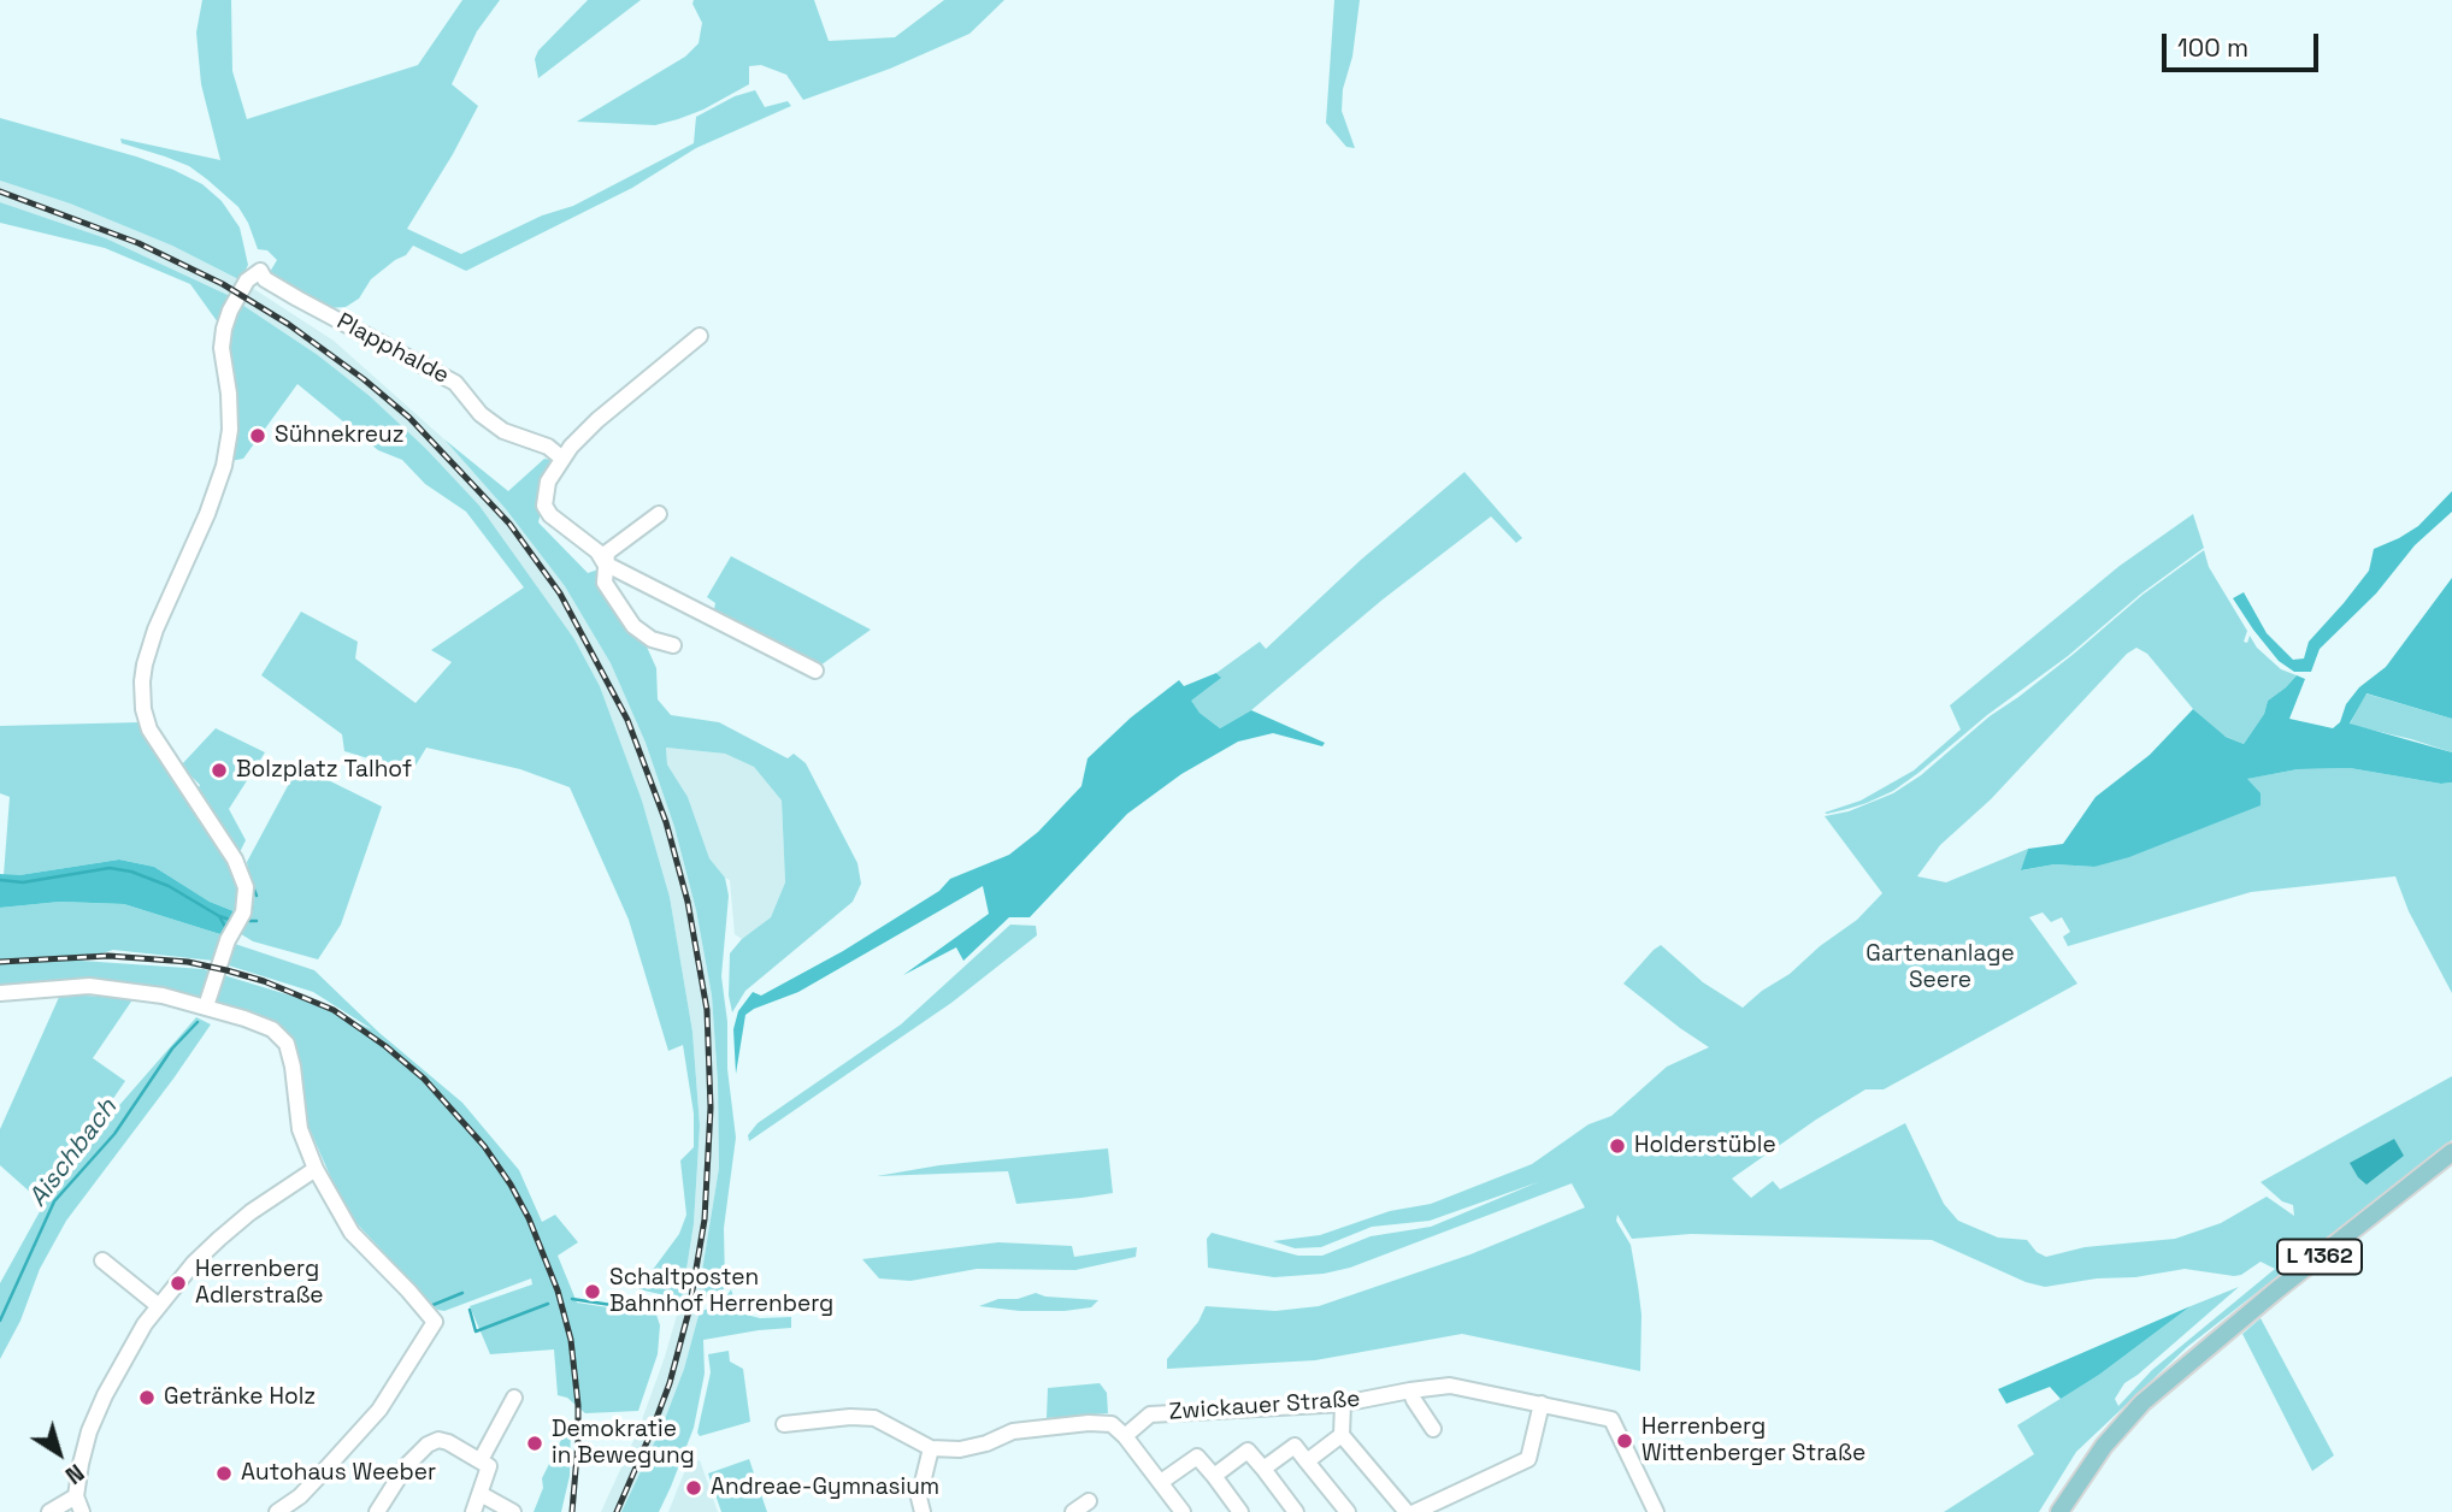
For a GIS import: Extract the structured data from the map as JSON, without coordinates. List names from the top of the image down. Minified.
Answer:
{"streets":{"main road":["L 1362"],"street":["Plapphalde","Zwickauer Straße"]},"water":["Aischbach"],"parks":["Gartenanlage Seere"],"places":["Sühnekreuz","Bolzplatz Talhof","Holderstüble","Herrenberg Adlerstraße","Schaltposten Bahnhof Herrenberg","Getränke Holz","Herrenberg Wittenberger Straße","Demokratie in Bewegung","Autohaus Weeber","Andreae-Gymnasium"],"scale_bar":"100 m","north":"bottom right"}
